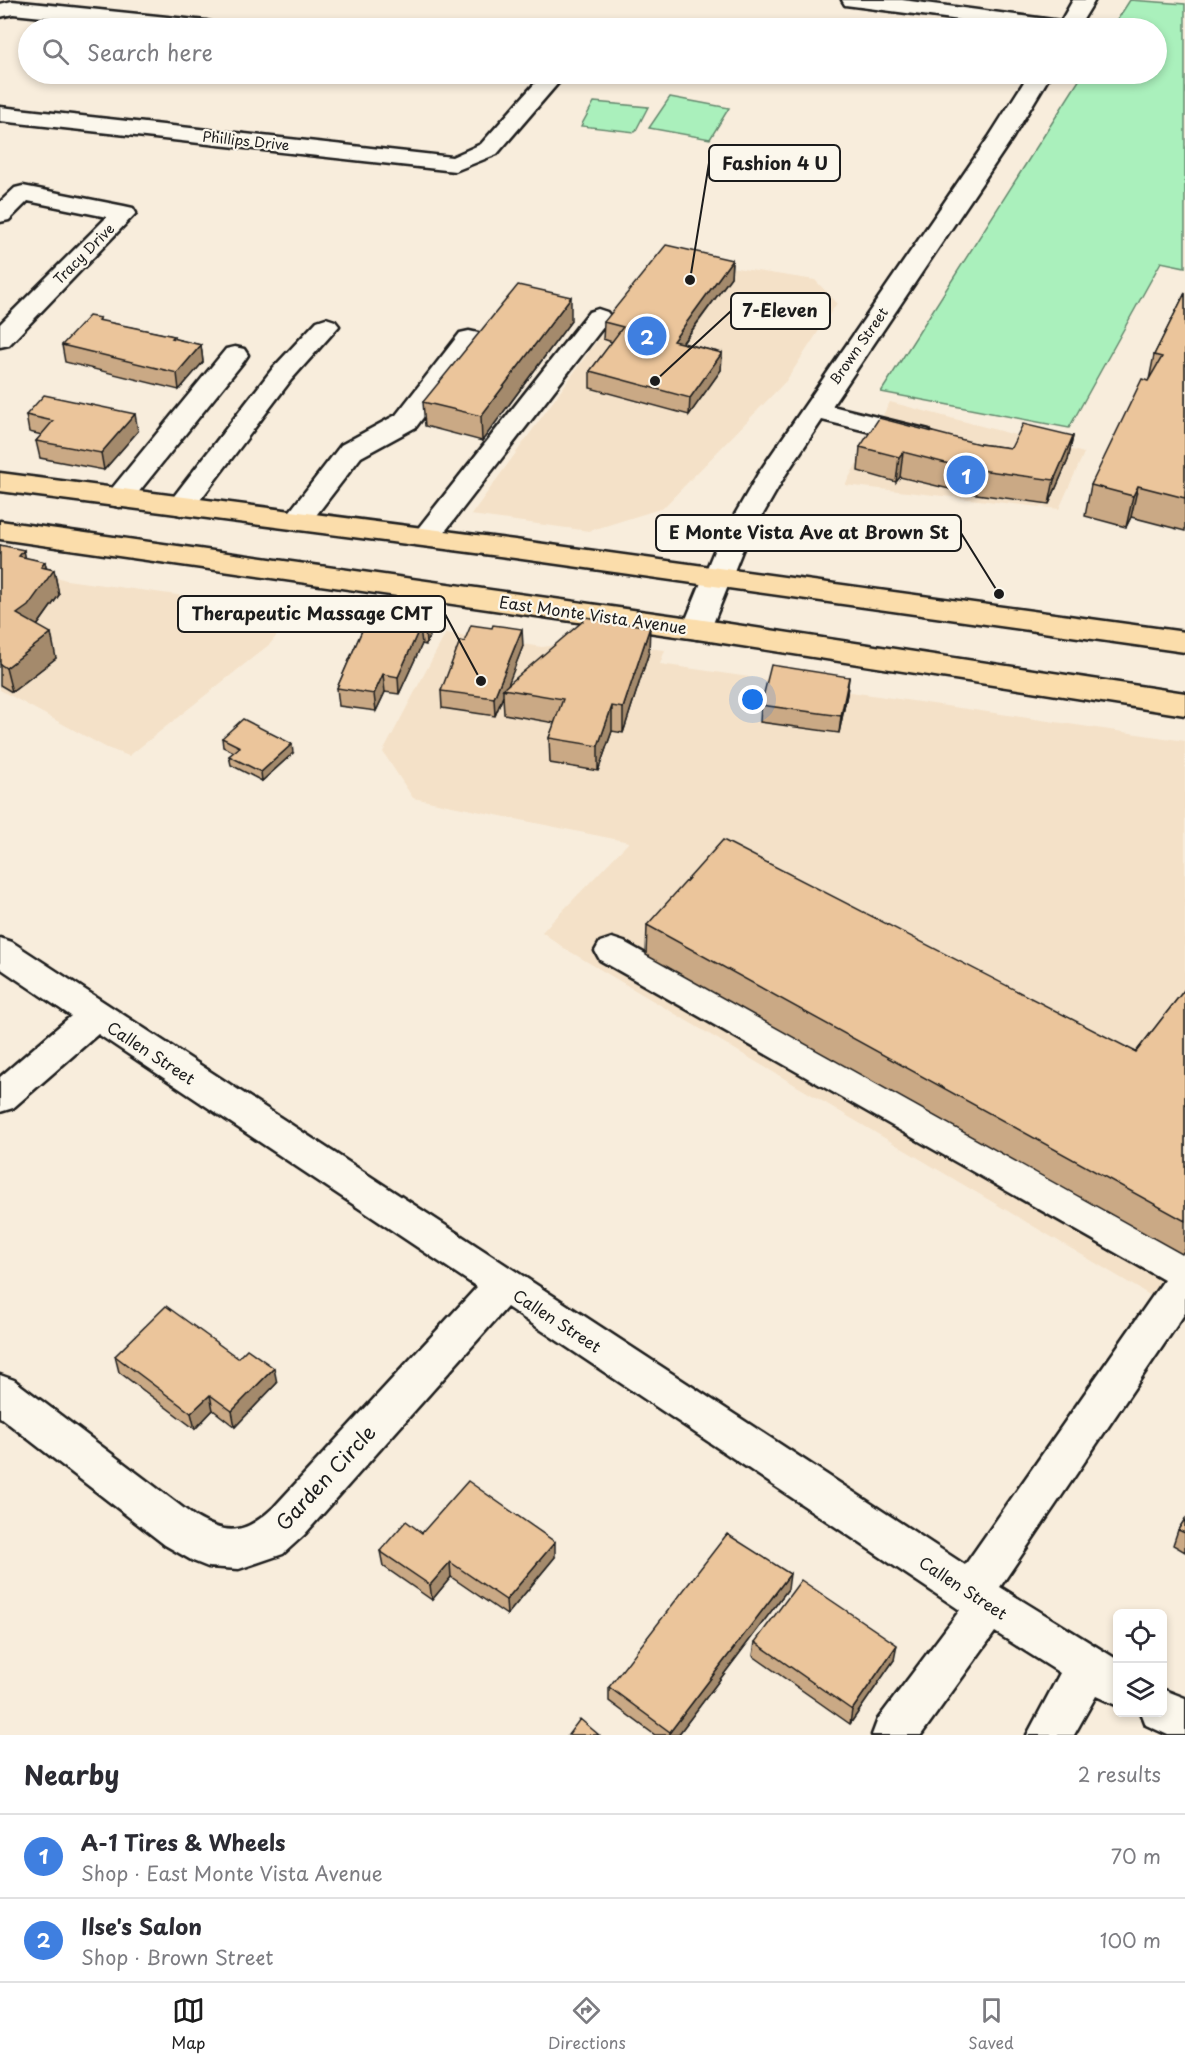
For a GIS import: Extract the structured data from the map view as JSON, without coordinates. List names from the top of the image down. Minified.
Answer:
{"streets":{"main road":["East Monte Vista Avenue"],"street":["Phillips Drive","Tracy Drive","Brown Street","Callen Street","Garden Circle"]},"crossings":[["Brown Street","East Monte Vista Avenue"],["Callen Street","Garden Circle"]],"places":["Fashion 4 U","7-Eleven","E Monte Vista Ave at Brown St","Therapeutic Massage CMT"],"page":{"search":"Search here","pins":["2","1"],"heading":["Nearby","2 results"],"list":[{"mark":"1","name":"A-1 Tires & Wheels","note":"Shop · East Monte Vista Avenue","value":"70 m"},{"mark":"2","name":"Ilse's Salon","note":"Shop · Brown Street","value":"100 m"}],"nav":["Map","Directions","Saved"]}}
